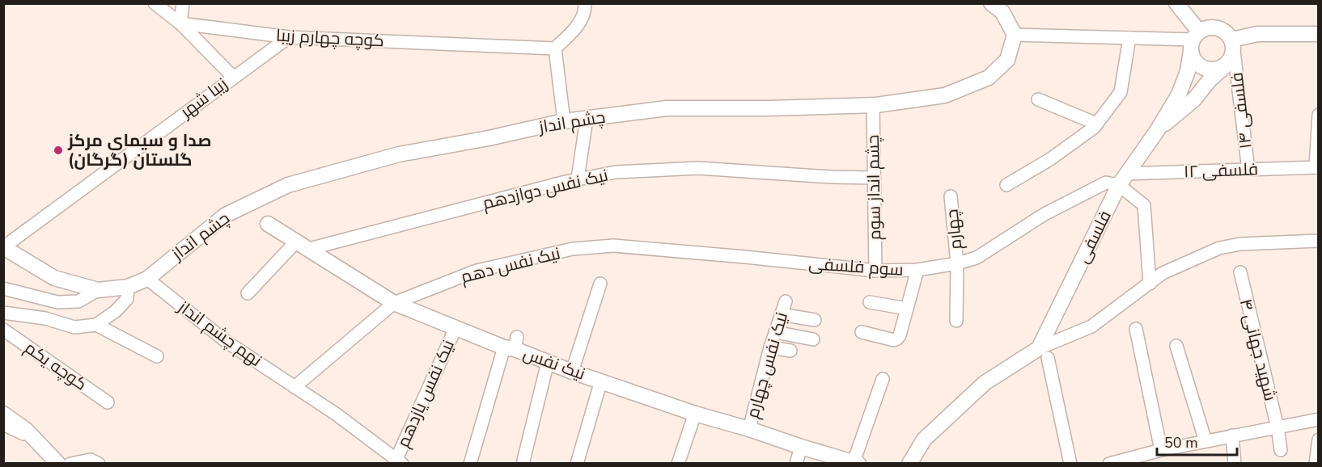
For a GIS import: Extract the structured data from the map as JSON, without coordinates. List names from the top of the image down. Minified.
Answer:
{"streets":{"street":["کوچه چهارم زیبا","زیبا شهر","۱۴ فلسفی","چشم انداز","۱۲ فلسفی","چشم انداز سوم","نیک نفس دوازدهم","چهارم","فلسفی","نیک نفس دهم","سوم فلسفی","نهم چشم انداز","۴ شهید جهانی","نیک نفس","نیک نفس چهارم","کوچه یکم","نیک نفس یازدهم"]},"crossings":[["کوچه چهارم زیبا","زیبا شهر"],["۱۴ فلسفی","۱۲ فلسفی"],["چشم انداز","چشم انداز سوم"],["چشم انداز","نهم چشم انداز"],["۱۲ فلسفی","فلسفی"],["۱۲ فلسفی","سوم فلسفی"],["چشم انداز سوم","نیک نفس دوازدهم"],["چشم انداز سوم","سوم فلسفی"],["نیک نفس دوازدهم","نیک نفس"],["چهارم","سوم فلسفی"],["فلسفی","سوم فلسفی"],["نیک نفس دهم","سوم فلسفی"],["نیک نفس دهم","نهم چشم انداز"],["نیک نفس دهم","نیک نفس"],["نهم چشم انداز","نیک نفس یازدهم"],["نیک نفس","نیک نفس چهارم"],["نیک نفس","نیک نفس یازدهم"]],"places":["صدا و سیمای مرکز گلستان (گرگان)"],"scale_bar":"50 m"}
